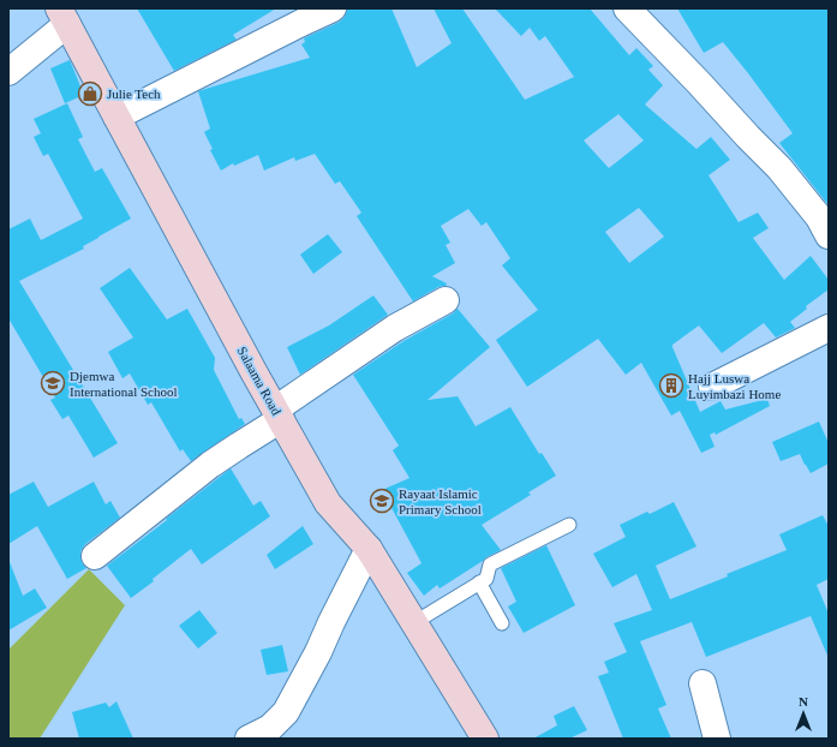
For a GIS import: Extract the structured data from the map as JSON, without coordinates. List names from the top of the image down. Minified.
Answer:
{"streets":{"main road":["Salaama Road"]},"places":{"shop":["Julie Tech"],"school or university":["Djemwa International School","Rayaat Islamic Primary School"],"building":["Hajj Luswa Luyimbazi Home"]},"north":"top"}
